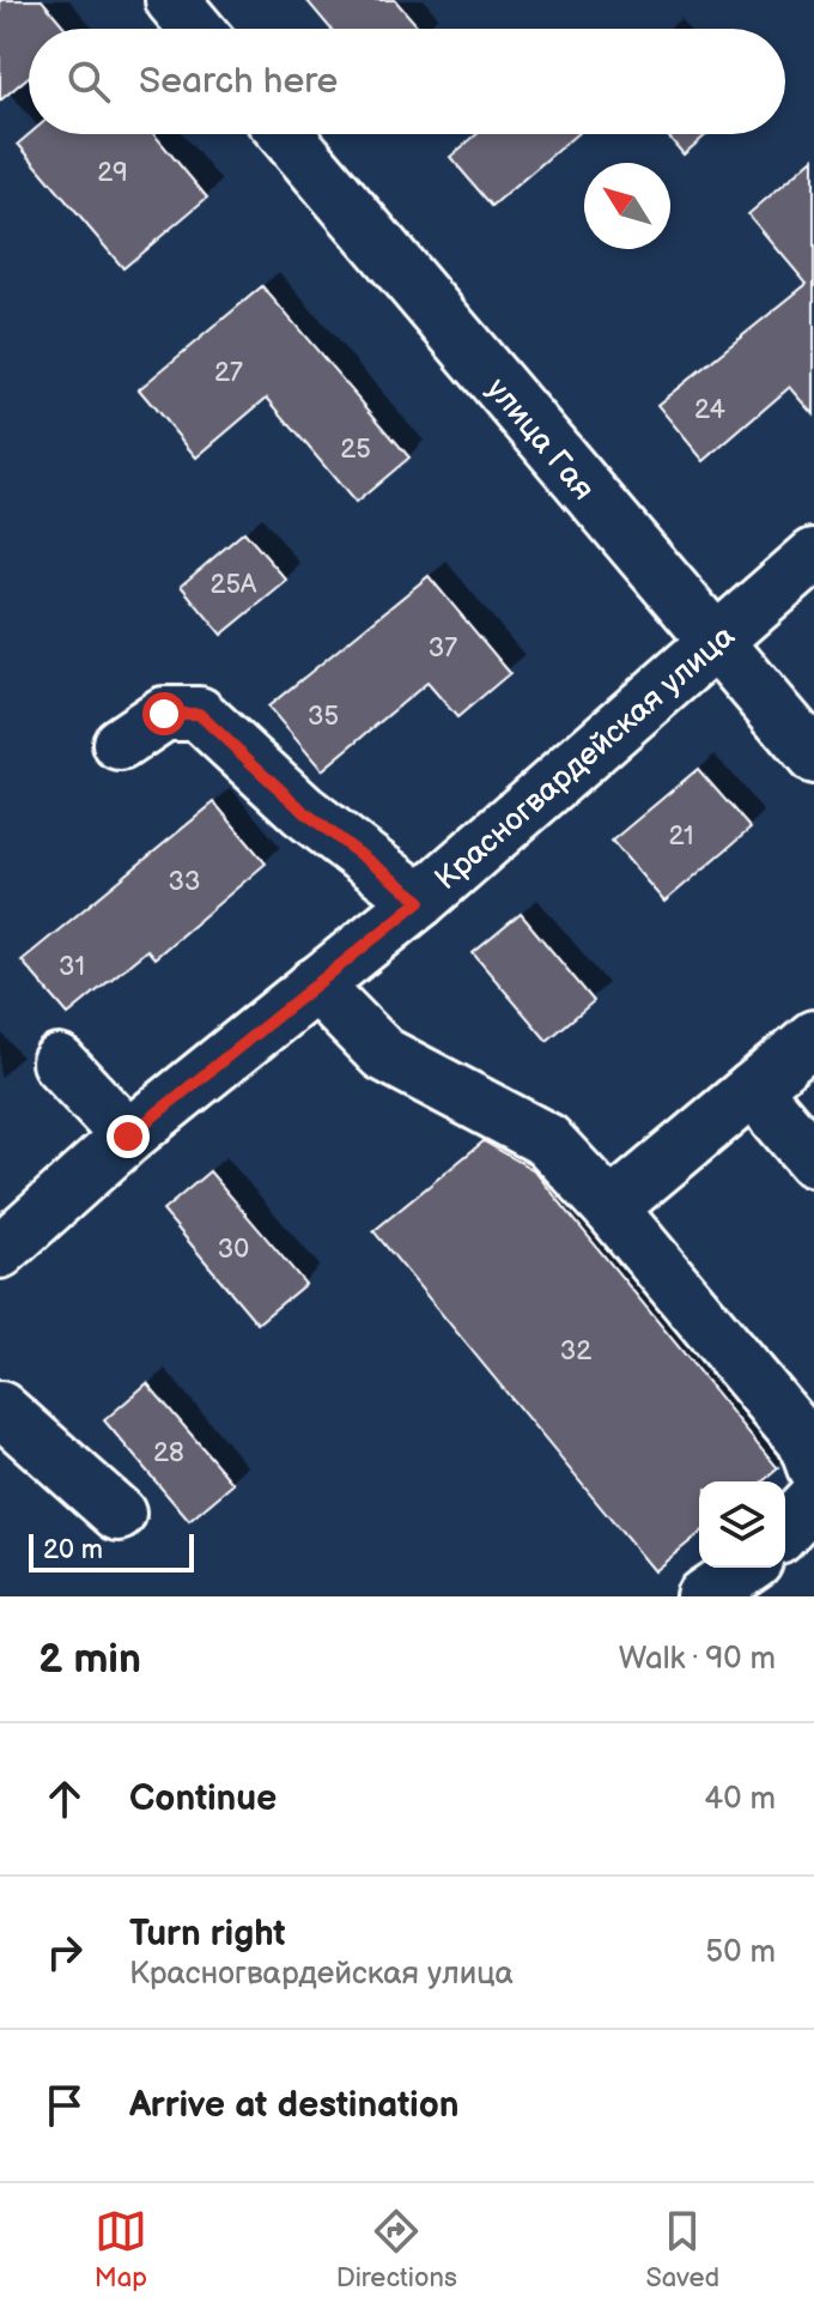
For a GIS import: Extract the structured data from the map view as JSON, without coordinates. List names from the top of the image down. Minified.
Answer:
{"streets":{"street":["улица Гая","Красногвардейская улица"]},"crossings":[["улица Гая","Красногвардейская улица"]],"house_numbers":["29","27","24","25","25А","37","35","21","33","31","30","32","28"],"scale_bar":"20 m","north":"top left","page":{"search":"Search here","scale":"20 m","heading":["2 min","Walk · 90 m"],"list":[["Continue","40 m"],["Turn right","Красногвардейская улица","50 m"],"Arrive at destination"],"nav":["Map","Directions","Saved"]}}
